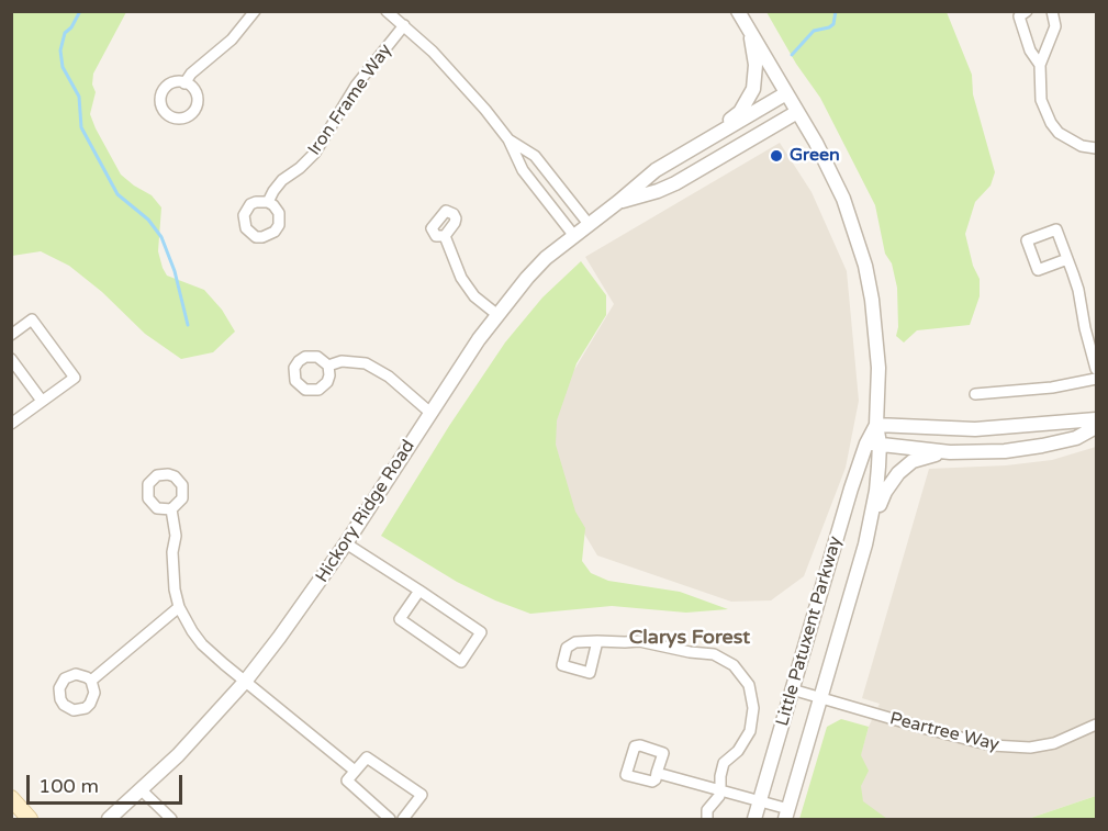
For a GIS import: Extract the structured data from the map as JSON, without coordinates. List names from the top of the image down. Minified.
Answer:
{"streets":{"street":["Iron Frame Way","Hickory Ridge Road","Little Patuxent Parkway","Peartree Way"]},"crossings":[["Hickory Ridge Road","Little Patuxent Parkway"],["Little Patuxent Parkway","Peartree Way"]],"districts":["Clarys Forest"],"places":["Green"],"scale_bar":"100 m"}
